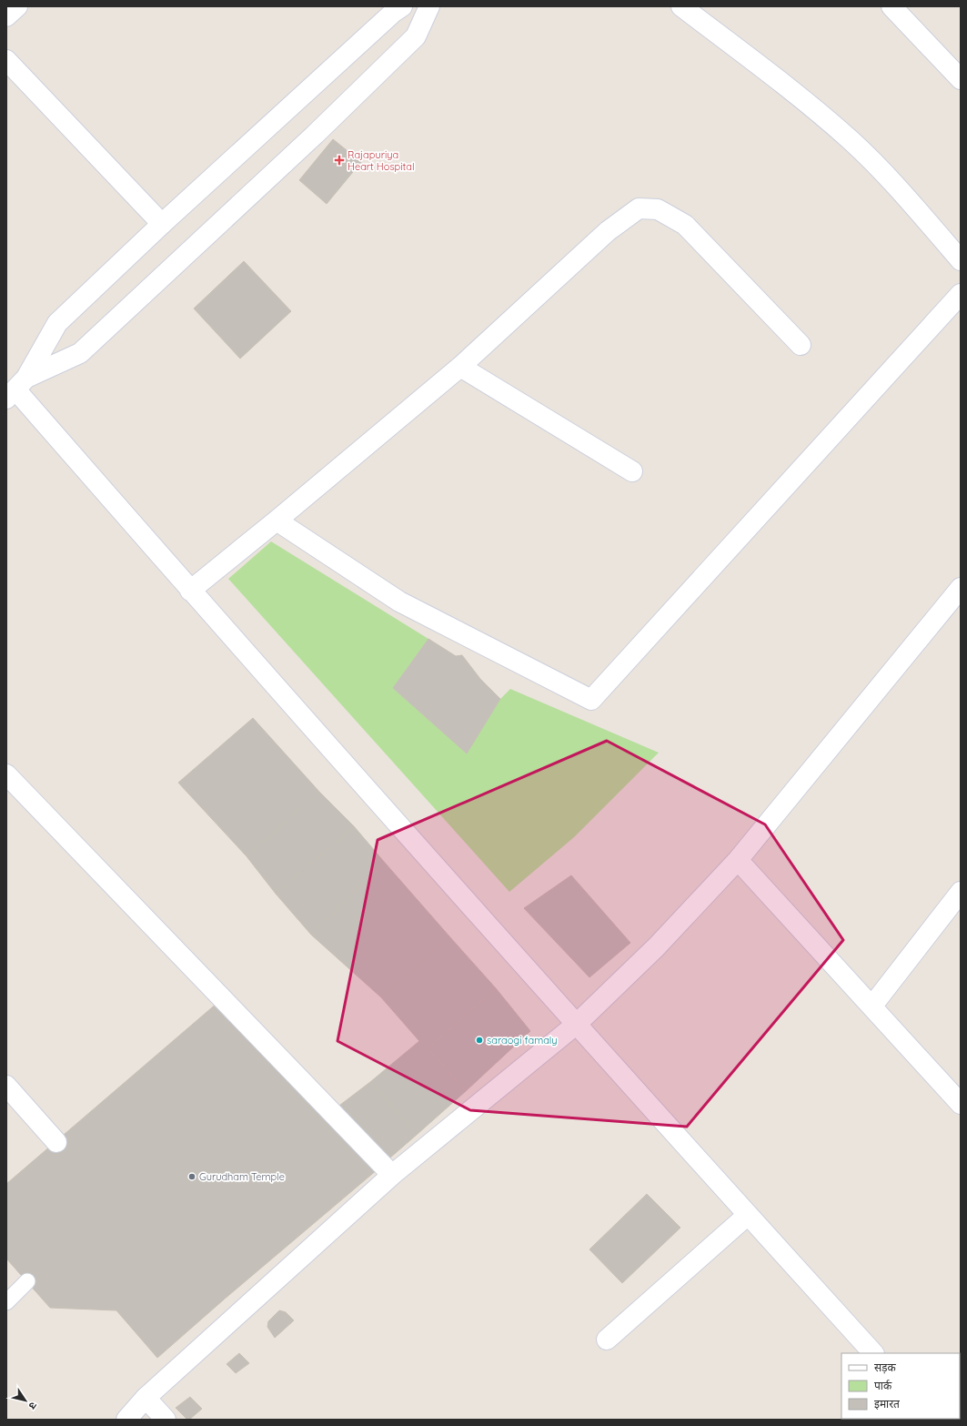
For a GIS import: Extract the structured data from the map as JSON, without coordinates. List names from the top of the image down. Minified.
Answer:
{"places":{"health":["Rajapuriya Heart Hospital"],"other":["saraogi famaly","Gurudham Temple"]},"legend":["सड़क","पार्क","इमारत"],"north":"bottom right"}
